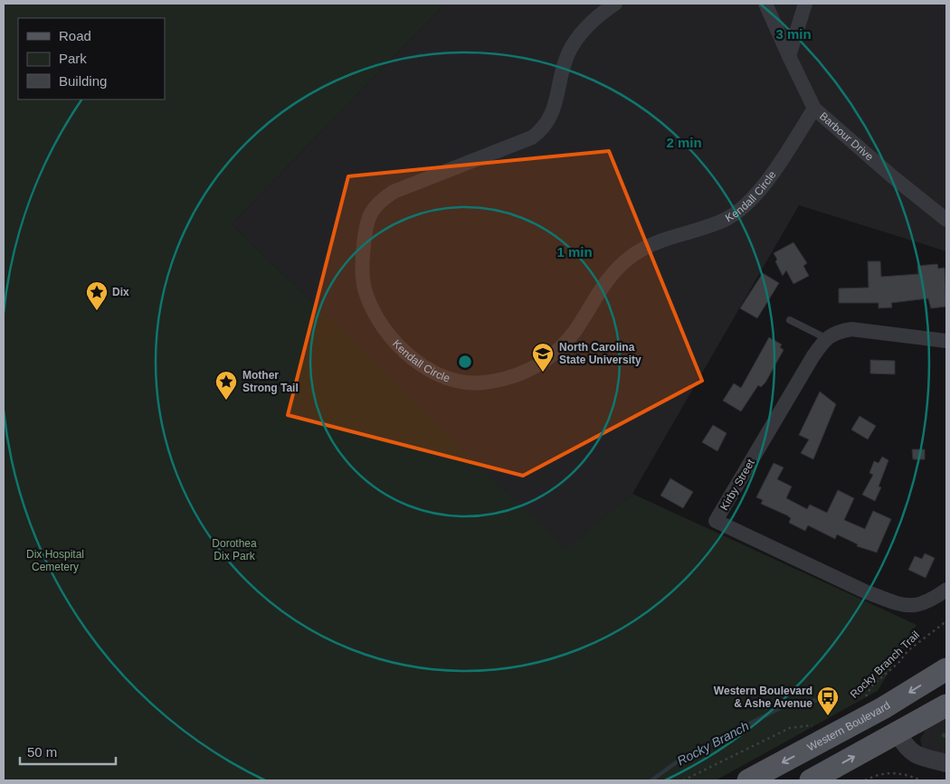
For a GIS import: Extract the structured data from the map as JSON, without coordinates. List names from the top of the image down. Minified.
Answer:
{"streets":{"main road":["Western Boulevard"],"street":["Barbour Drive","Kendall Circle","Kirby Street"],"path":["Rocky Branch Trail"]},"crossings":[["Barbour Drive","Kendall Circle"],["Rocky Branch Trail","Western Boulevard"]],"water":["Rocky Branch"],"parks":["Dorothea Dix Park","Dix Hospital Cemetery"],"places":{"place":["Dix","Mother Strong Tail"],"school or university":["North Carolina State University"],"bus stop":["Western Boulevard & Ashe Avenue"]},"legend":["Road","Park","Building"],"scale_bar":"50 m","rings":["3 min","2 min","1 min"]}
